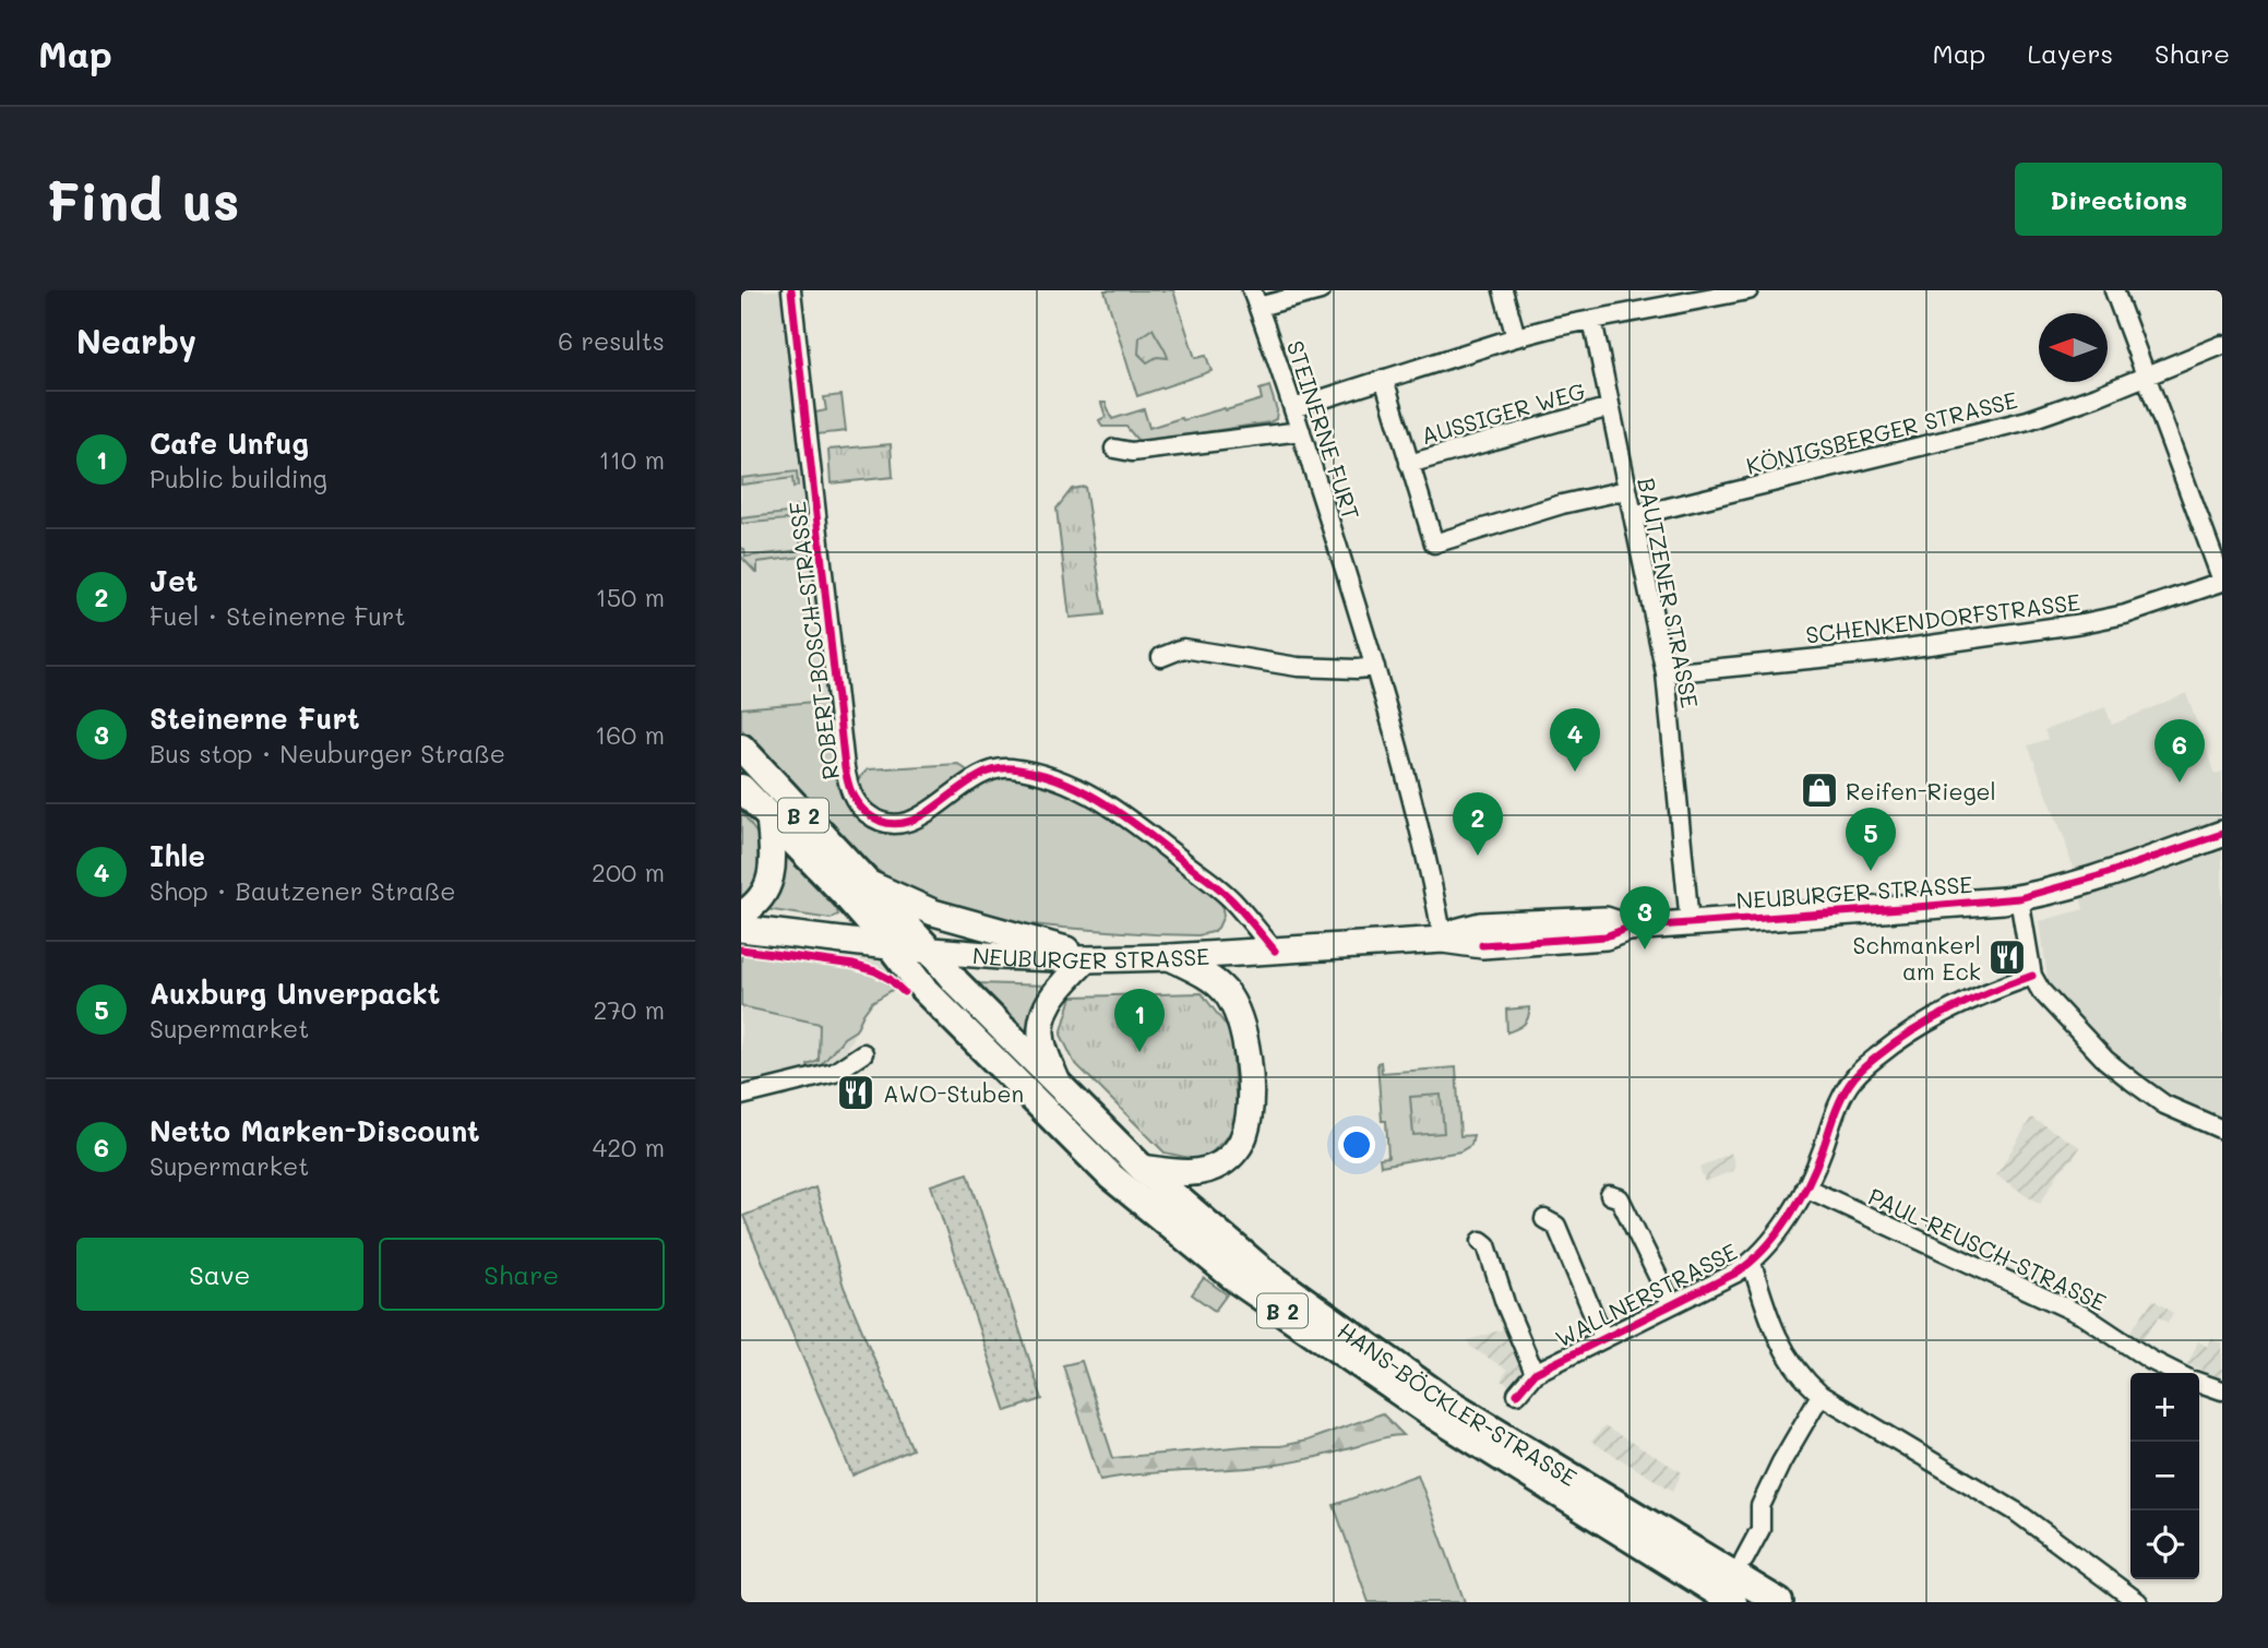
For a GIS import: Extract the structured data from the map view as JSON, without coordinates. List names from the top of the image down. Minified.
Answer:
{"streets":{"main road":["B 2","HANS-BÖCKLER-STRASSE"],"street":["AUSSIGER WEG","STEINERNE FURT","KÖNIGSBERGER STRASSE","BAUTZENER STRASSE","SCHENKENDORFSTRASSE","ROBERT-BOSCH-STRASSE","NEUBURGER STRASSE","PAUL-REUSCH-STRASSE","WALLNERSTRASSE"]},"crossings":[["AUSSIGER WEG","BAUTZENER STRASSE"],["STEINERNE FURT","NEUBURGER STRASSE"],["KÖNIGSBERGER STRASSE","BAUTZENER STRASSE"],["BAUTZENER STRASSE","SCHENKENDORFSTRASSE"],["BAUTZENER STRASSE","NEUBURGER STRASSE"],["ROBERT-BOSCH-STRASSE","NEUBURGER STRASSE"],["B 2","NEUBURGER STRASSE"],["B 2","HANS-BÖCKLER-STRASSE"],["NEUBURGER STRASSE","HANS-BÖCKLER-STRASSE"],["PAUL-REUSCH-STRASSE","WALLNERSTRASSE"]],"places":{"shop":["Reifen-Riegel"],"restaurant":["Schmankerl am Eck","AWO-Stuben"]},"north":"left","page":{"header":"Map","nav":["Map","Layers","Share"],"buttons":["Directions",["Save","Share"]],"title":"Find us","heading":["Nearby","6 results"],"list":[{"mark":"1","name":"Cafe Unfug","note":"Public building","value":"110 m"},{"mark":"2","name":"Jet","note":"Fuel · Steinerne Furt","value":"150 m"},{"mark":"3","name":"Steinerne Furt","note":"Bus stop · Neuburger Straße","value":"160 m"},{"mark":"4","name":"Ihle","note":"Shop · Bautzener Straße","value":"200 m"},{"mark":"5","name":"Auxburg Unverpackt","note":"Supermarket","value":"270 m"},{"mark":"6","name":"Netto Marken-Discount","note":"Supermarket","value":"420 m"}],"pins":["4","6","2","5","3","1"],"map_buttons":["+","−"]}}
